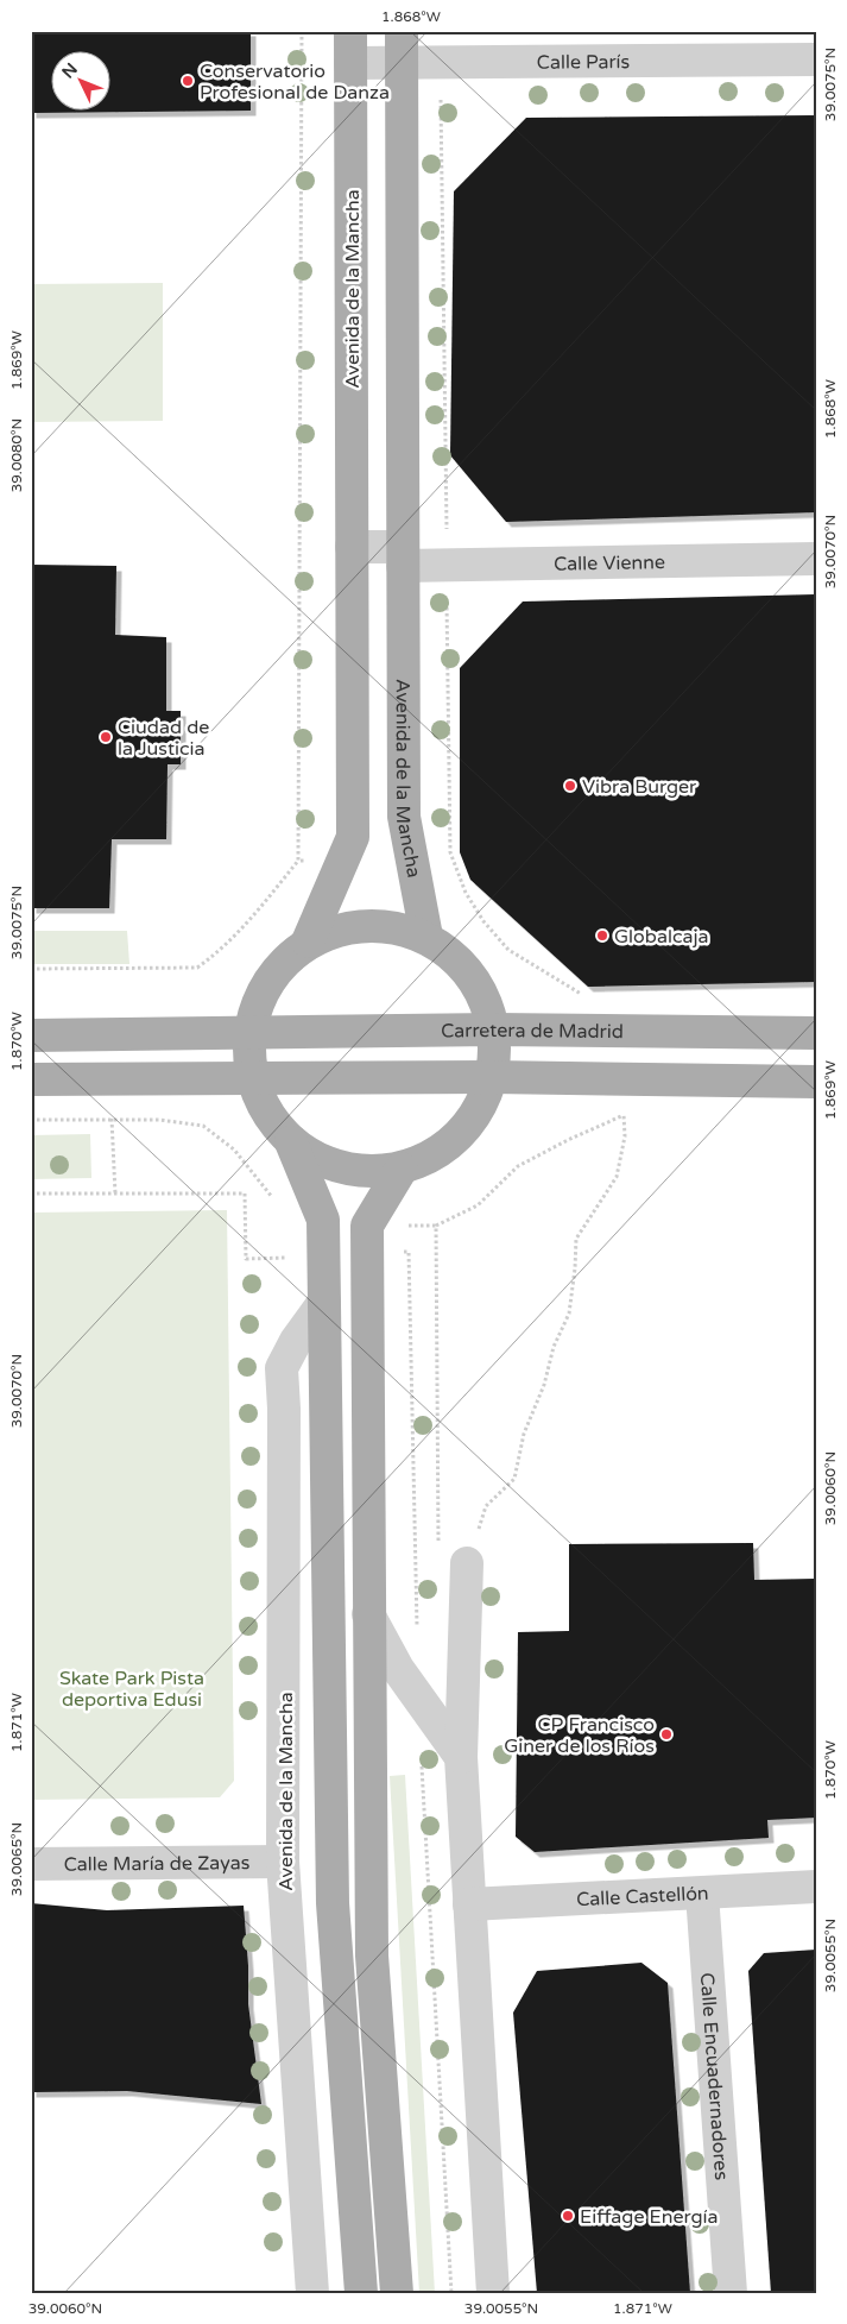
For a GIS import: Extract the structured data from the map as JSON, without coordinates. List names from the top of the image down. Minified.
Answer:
{"streets":{"main road":["Avenida de la Mancha","Carretera de Madrid"],"street":["Calle París","Calle Vienne","Calle María de Zayas","Calle Castellón","Calle Encuadernadores"]},"crossings":[["Calle París","Avenida de la Mancha"],["Avenida de la Mancha","Calle Vienne"],["Avenida de la Mancha","Carretera de Madrid"],["Avenida de la Mancha","Calle María de Zayas"],["Calle Castellón","Calle Encuadernadores"]],"parks":["Skate Park Pista deportiva Edusi"],"places":["Conservatorio Profesional de Danza","Ciudad de la Justicia","Vibra Burger","Globalcaja","CP Francisco Giner de los Ríos","Eiffage Energía"],"north":"top left","coordinates":["1.868°W","39.0075°N","1.869°W","39.0080°N","39.0070°N","1.870°W","39.0060°N","1.871°W","39.0065°N","39.0055°N"]}
